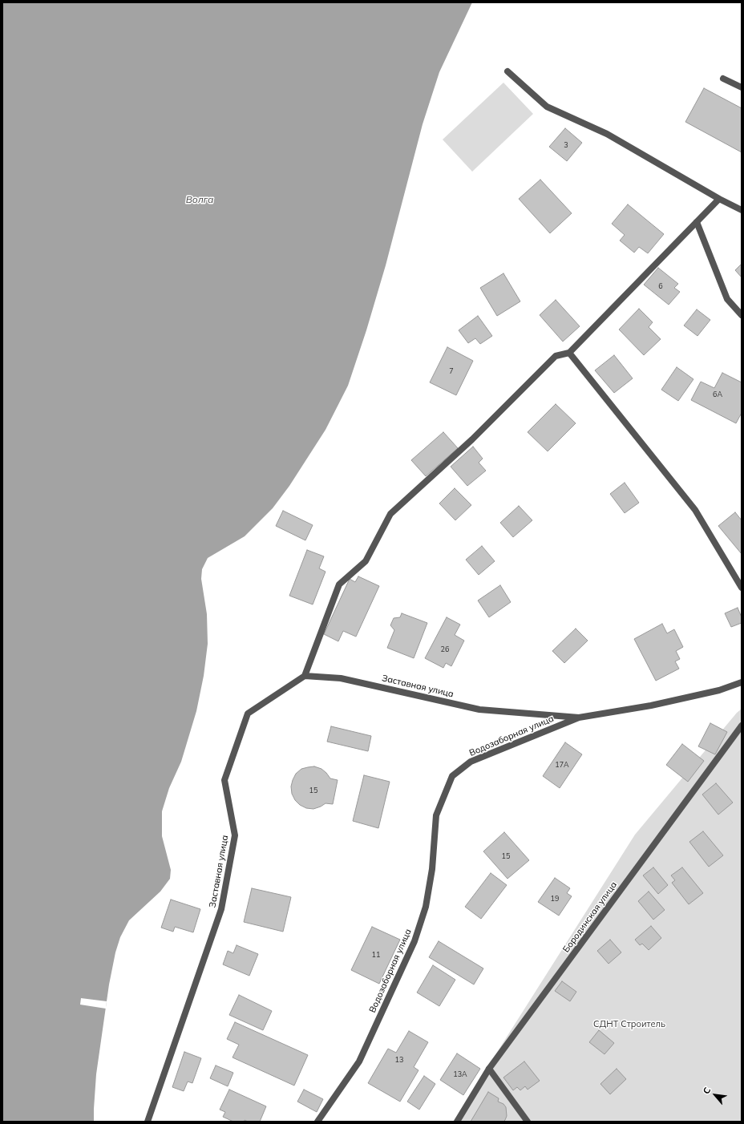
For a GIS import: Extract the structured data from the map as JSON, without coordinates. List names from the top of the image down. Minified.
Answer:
{"streets":{"street":["Заставная улица","Водозаборная улица","Бородинская улица"]},"crossings":[["Заставная улица","Водозаборная улица"]],"water":["Волга"],"parks":["СДНТ Строитель"],"house_numbers":["3","6","7","6А","26","17А","15","15","19","11","13","13А"],"north":"top left"}
